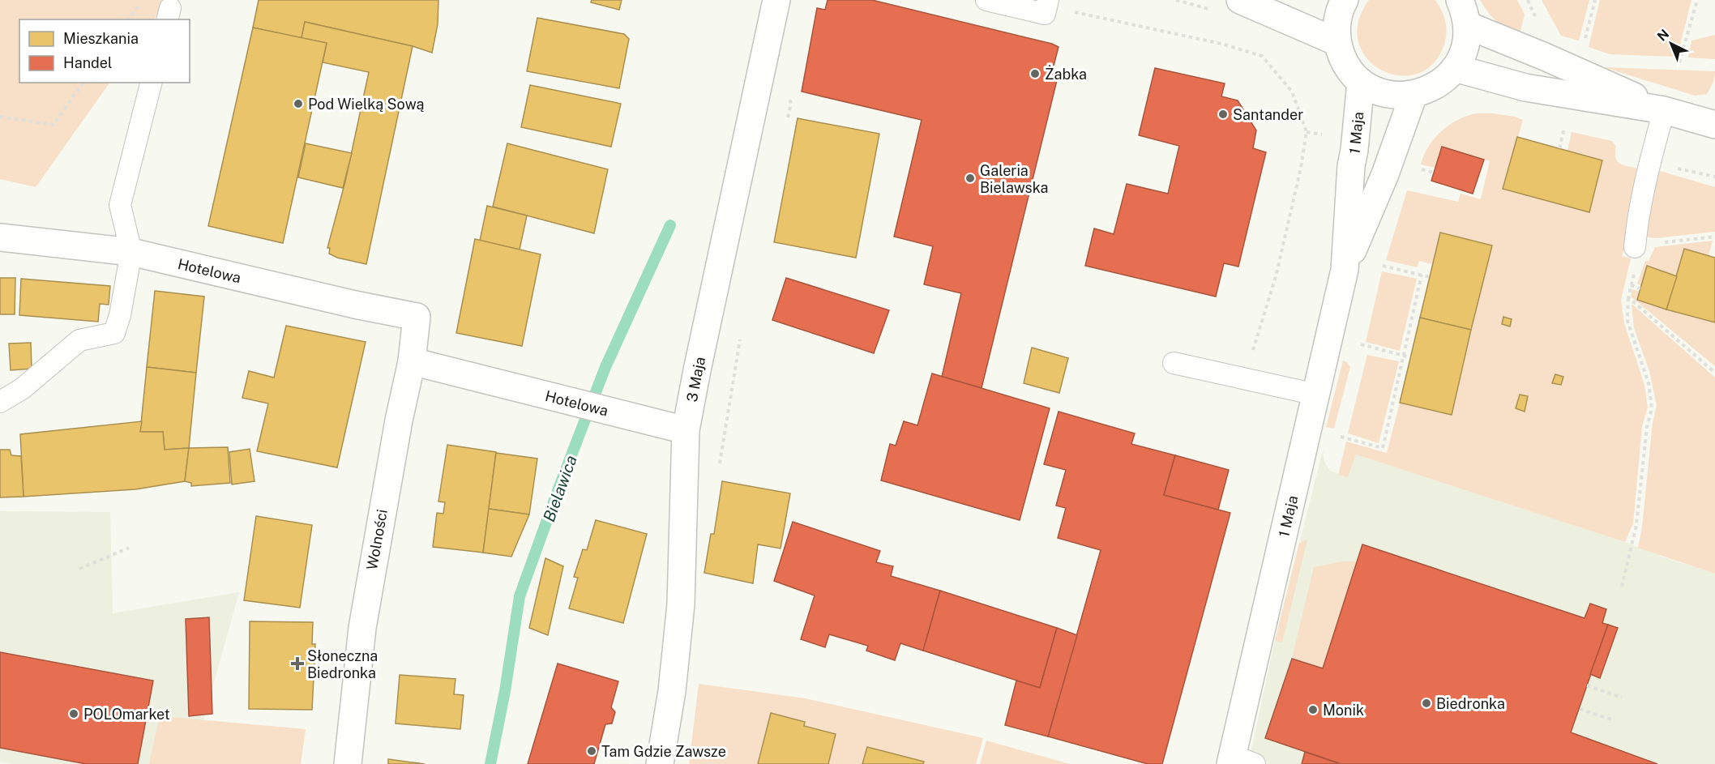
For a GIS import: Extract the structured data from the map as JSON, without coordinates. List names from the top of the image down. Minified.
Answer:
{"streets":{"street":["1 Maja","Hotelowa","3 Maja","Wolności"]},"crossings":[["Hotelowa","3 Maja"],["Hotelowa","Wolności"]],"water":["Bielawica"],"places":{"other":["Żabka","Pod Wielką Sową","Santander","Galeria Bielawska","Biedronka","Monik","POLOmarket","Tam Gdzie Zawsze"],"health":["Słoneczna Biedronka"]},"legend":["Mieszkania","Handel"],"north":"top left"}
